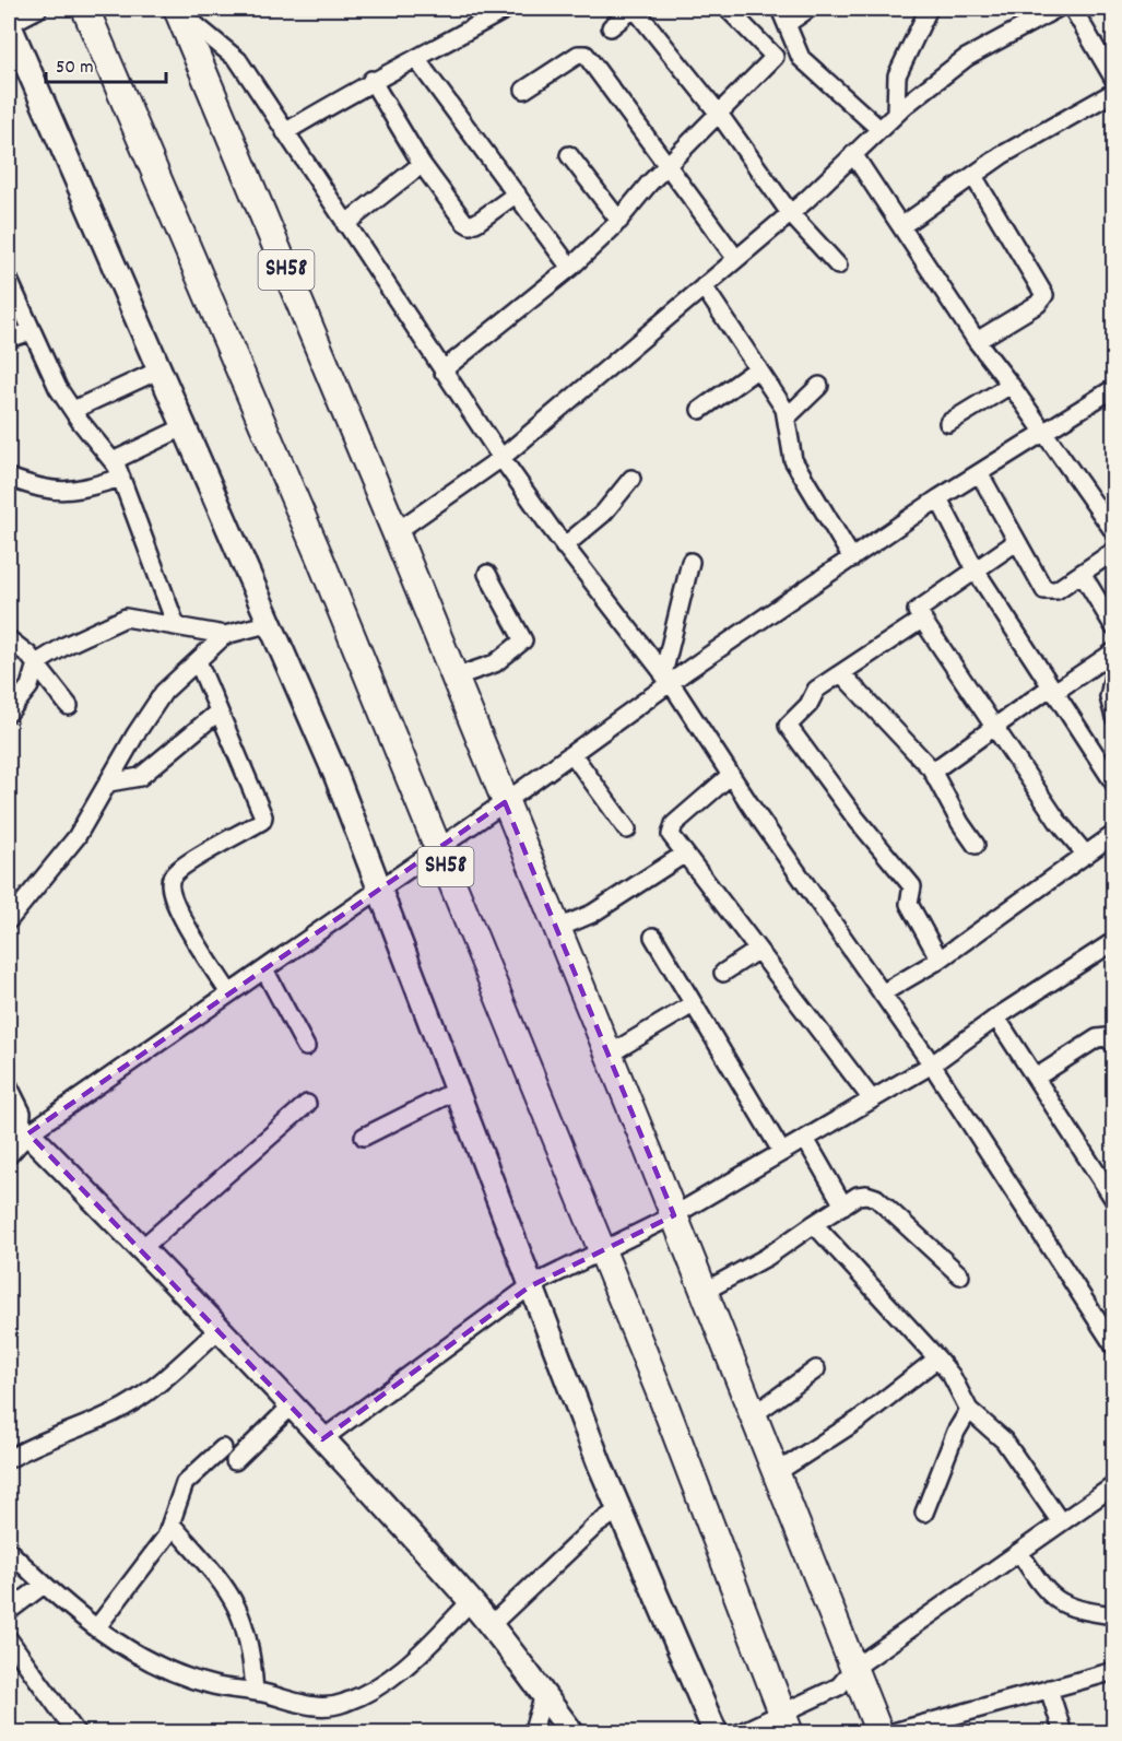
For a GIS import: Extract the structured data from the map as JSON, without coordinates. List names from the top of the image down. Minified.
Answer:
{"streets":{"main road":["SH58"]},"scale_bar":"50 m"}
